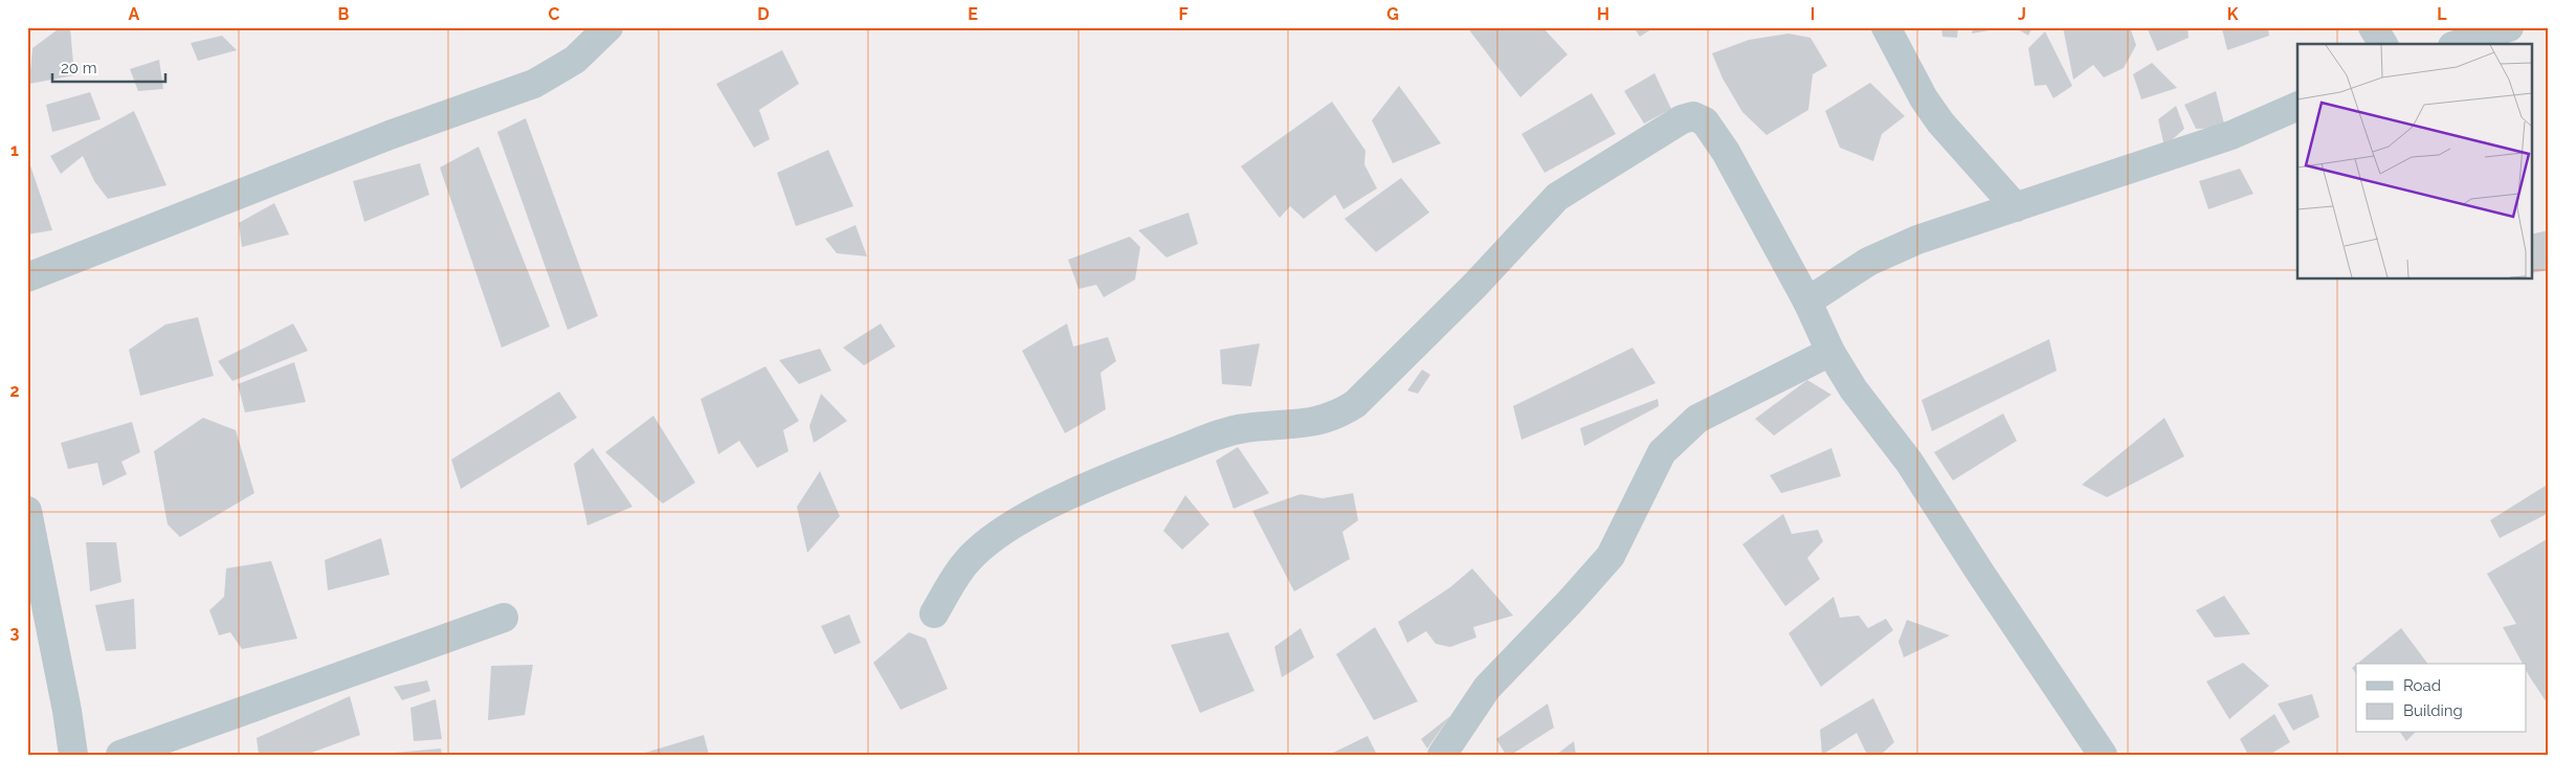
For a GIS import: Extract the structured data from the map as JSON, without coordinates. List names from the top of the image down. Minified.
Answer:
{"legend":["Road","Building"],"scale_bar":"20 m","grid":{"columns":["A","B","C","D","E","F","G","H","I","J","K","L"],"rows":["1","2","3"]}}
